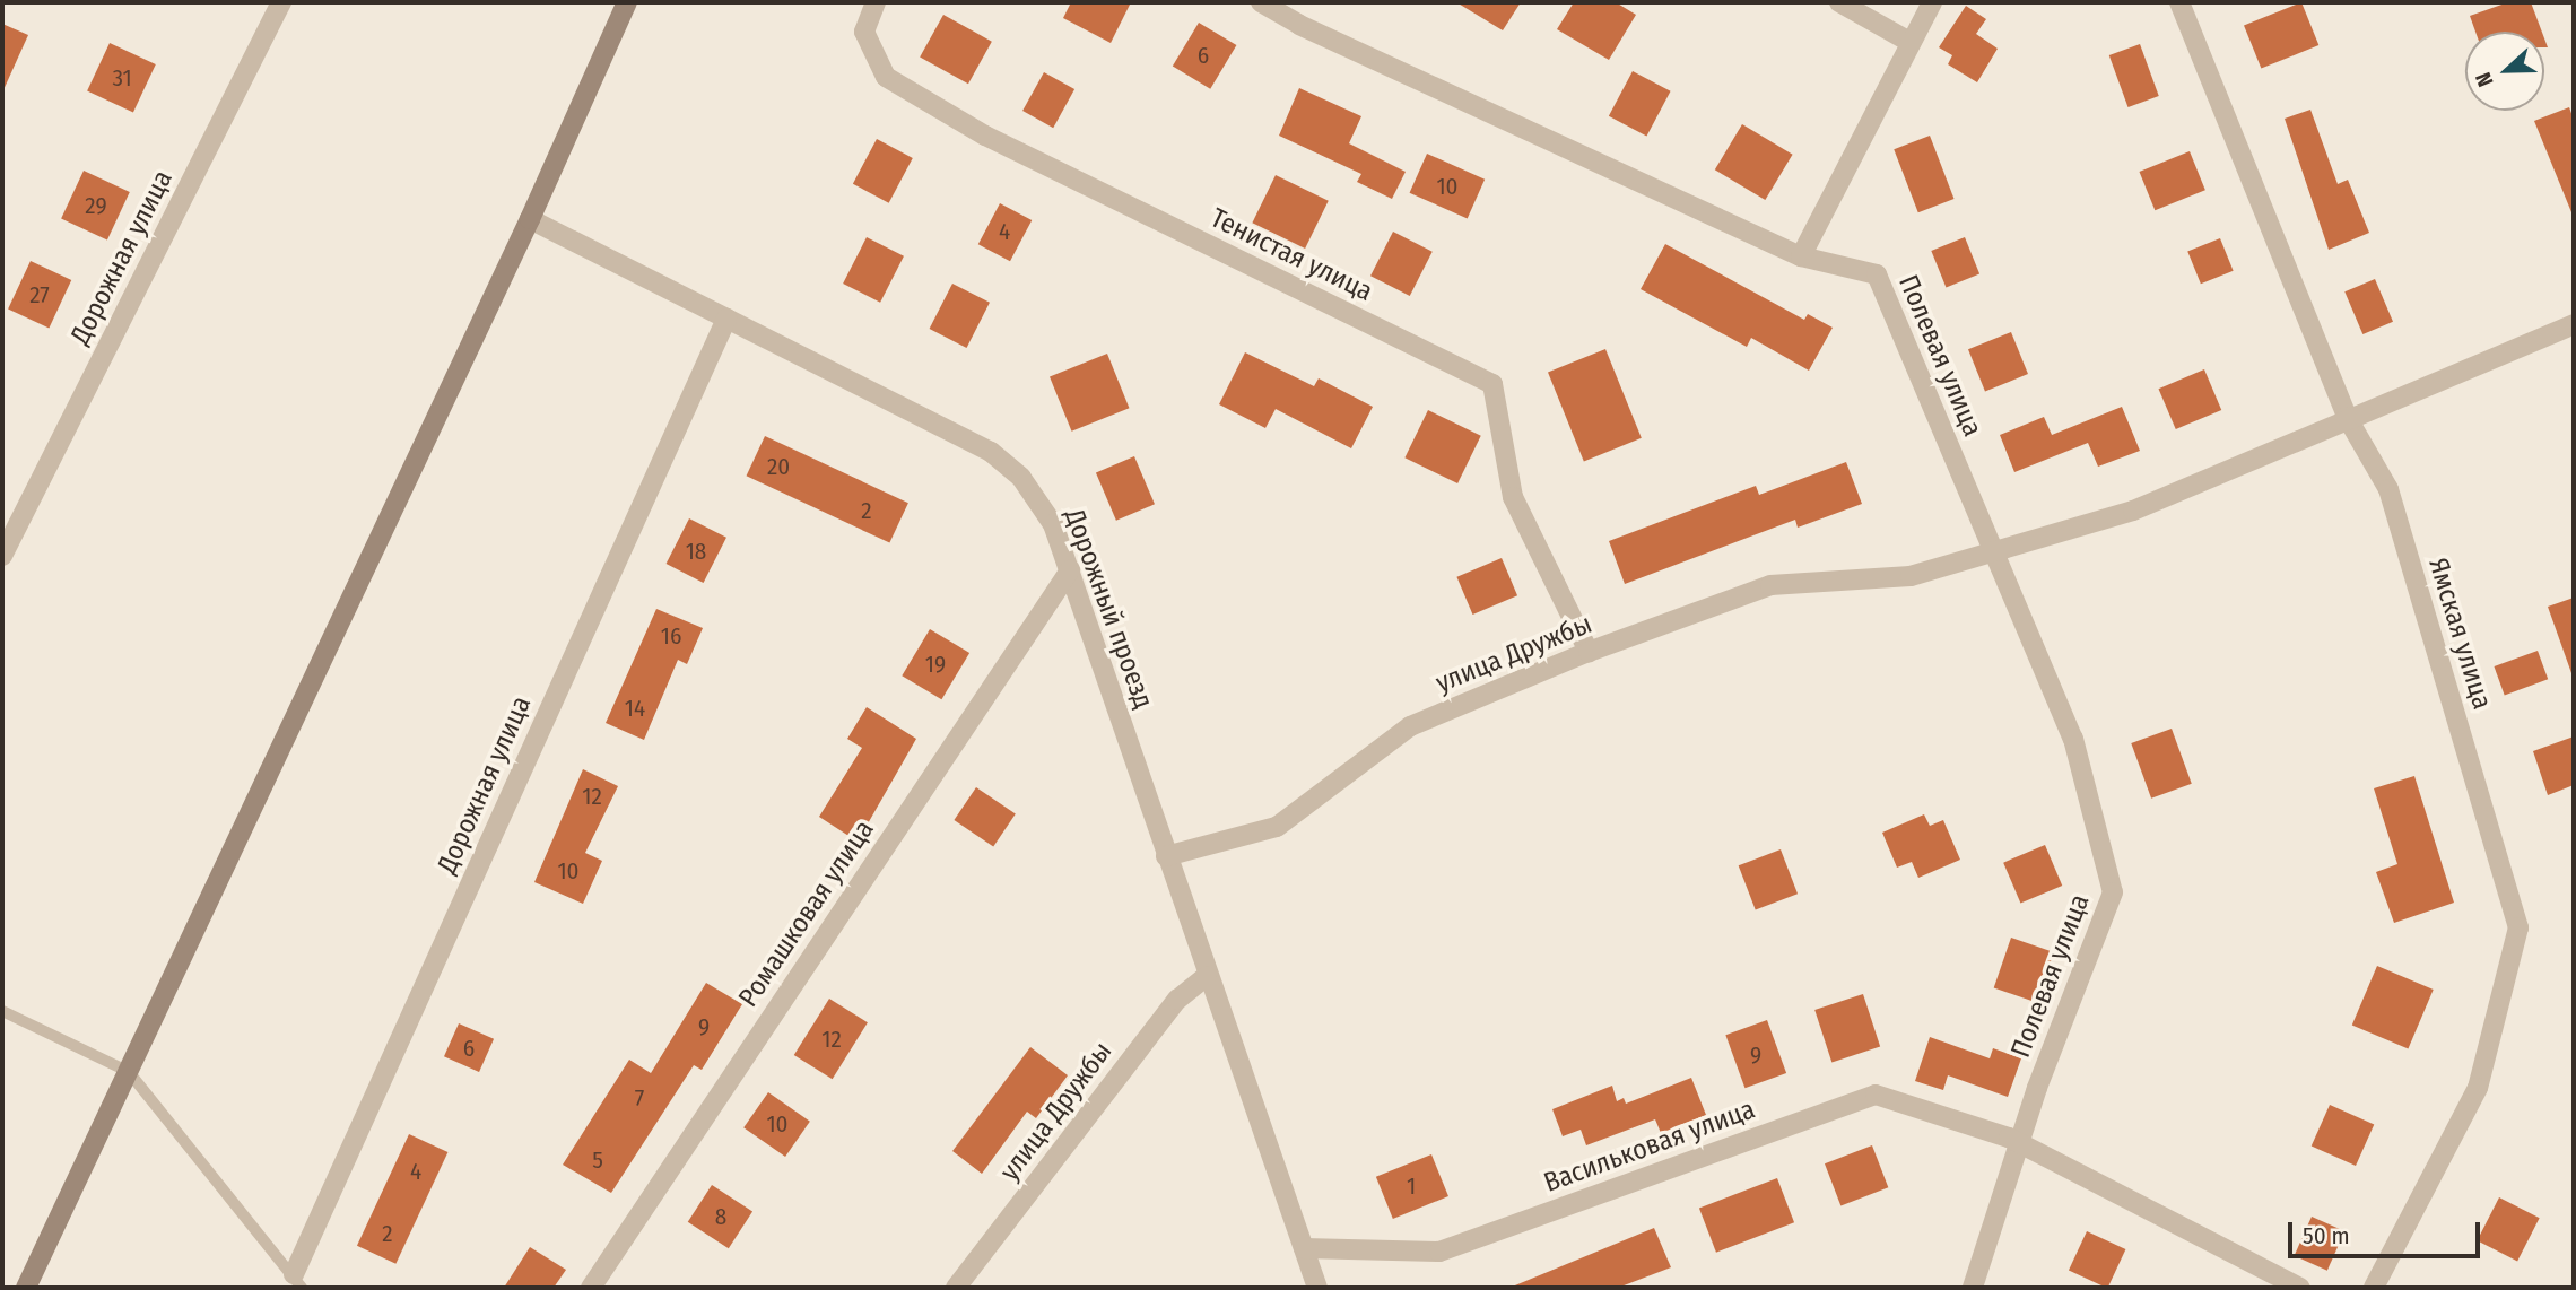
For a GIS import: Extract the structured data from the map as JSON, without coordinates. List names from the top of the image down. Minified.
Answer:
{"streets":{"street":["Тенистая улица","Дорожная улица","Полевая улица","Дорожный проезд","Ямская улица","улица Дружбы","Ромашковая улица","Васильковая улица"]},"crossings":[["Тенистая улица","улица Дружбы"],["Дорожная улица","Дорожный проезд"],["Полевая улица","улица Дружбы"],["Полевая улица","Васильковая улица"],["Дорожный проезд","улица Дружбы"],["Дорожный проезд","Ромашковая улица"],["Дорожный проезд","Васильковая улица"],["Ямская улица","улица Дружбы"]],"house_numbers":["6","31","10","29","4","27","20","2","18","16","19","14","12","10","9","12","6","9","7","10","5","4","1","8","2"],"scale_bar":"50 m","north":"left"}
